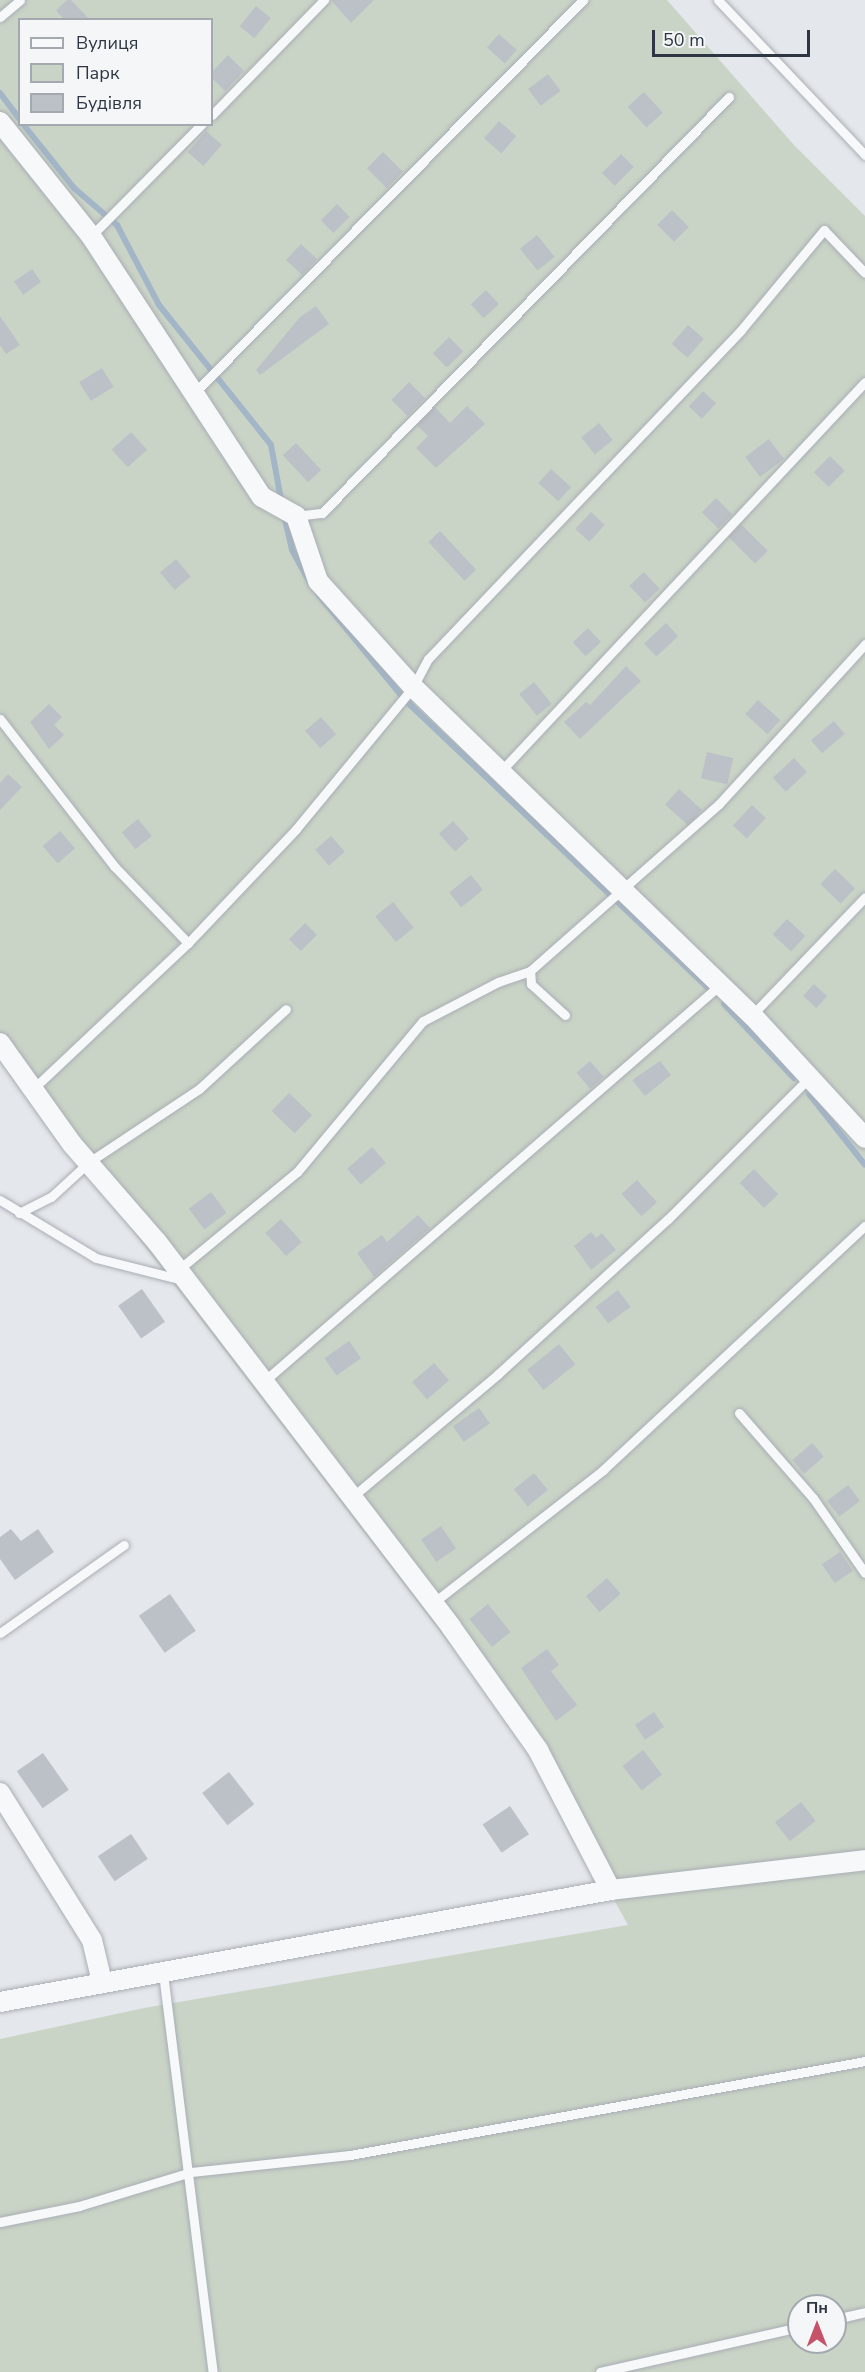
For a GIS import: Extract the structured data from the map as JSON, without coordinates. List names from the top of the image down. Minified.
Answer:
{"legend":["Вулиця","Парк","Будівля"],"scale_bar":"50 m","north":"top"}
